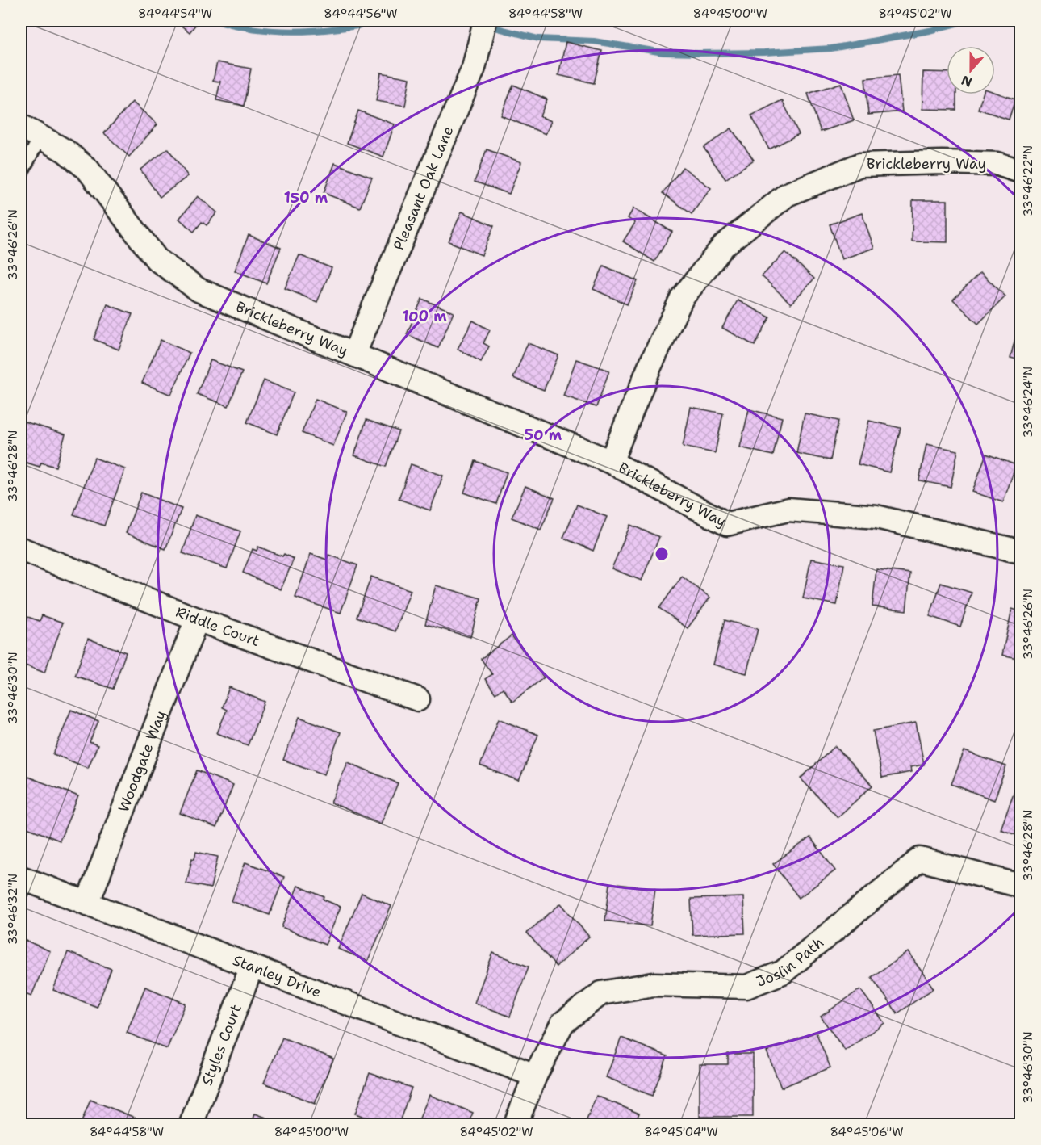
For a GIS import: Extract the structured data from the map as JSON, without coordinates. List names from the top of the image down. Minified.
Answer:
{"streets":{"street":["Brickleberry Way","Pleasant Oak Lane","Riddle Court","Woodgate Way","Joslin Path","Stanley Drive","Styles Court"]},"crossings":[["Brickleberry Way","Pleasant Oak Lane"],["Riddle Court","Woodgate Way"],["Woodgate Way","Stanley Drive"],["Joslin Path","Stanley Drive"],["Stanley Drive","Styles Court"]],"north":"bottom","coordinates":["84°44'54\"W","84°44'56\"W","84°44'58\"W","84°45'00\"W","84°45'02\"W","33°46'22\"N","33°46'26\"N","33°46'24\"N","33°46'28\"N","33°46'30\"N","33°46'32\"N","84°45'04\"W","84°45'06\"W"],"rings":["150 m","100 m","50 m"]}
